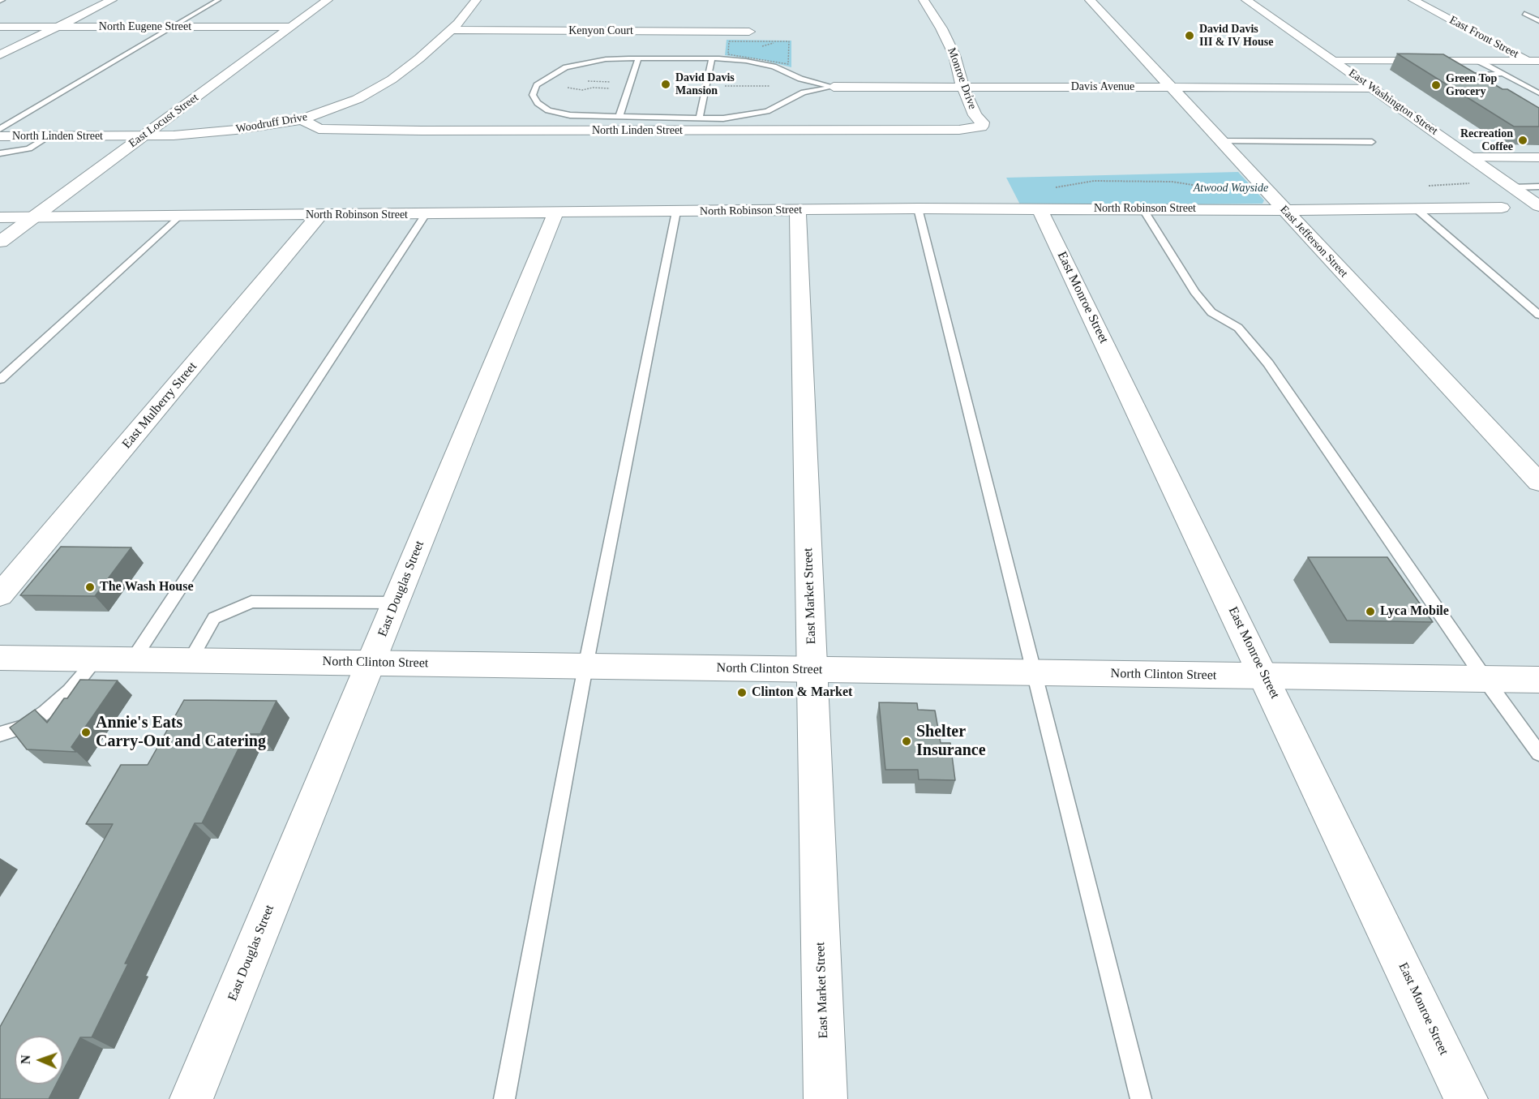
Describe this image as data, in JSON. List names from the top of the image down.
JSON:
{
  "streets": {
    "street": [
      "North Eugene Street",
      "Kenyon Court",
      "East Front Street",
      "Monroe Drive",
      "Davis Avenue",
      "East Washington Street",
      "East Locust Street",
      "Woodruff Drive",
      "North Linden Street",
      "North Robinson Street",
      "East Jefferson Street",
      "East Monroe Street",
      "East Mulberry Street",
      "East Douglas Street",
      "East Market Street",
      "North Clinton Street"
    ]
  },
  "crossings": [
    ["North Eugene Street", "East Locust Street"],
    ["Kenyon Court", "Woodruff Drive"],
    ["Monroe Drive", "Davis Avenue"],
    ["Monroe Drive", "North Linden Street"],
    ["Davis Avenue", "East Washington Street"],
    ["Davis Avenue", "East Jefferson Street"],
    ["East Locust Street", "Woodruff Drive"],
    ["East Locust Street", "North Linden Street"],
    ["East Locust Street", "North Robinson Street"],
    ["Woodruff Drive", "North Linden Street"],
    ["North Robinson Street", "East Jefferson Street"],
    ["North Robinson Street", "East Monroe Street"],
    ["North Robinson Street", "East Mulberry Street"],
    ["North Robinson Street", "East Douglas Street"],
    ["North Robinson Street", "East Market Street"],
    ["East Monroe Street", "North Clinton Street"],
    ["East Douglas Street", "North Clinton Street"],
    ["East Market Street", "North Clinton Street"]
  ],
  "parks": ["Atwood Wayside"],
  "places": [
    "David Davis III & IV House",
    "David Davis Mansion",
    "Green Top Grocery",
    "Recreation Coffee",
    "The Wash House",
    "Lyca Mobile",
    "Clinton & Market",
    "Annie's Eats Carry-Out and Catering",
    "Shelter Insurance"
  ],
  "north": "left"
}
